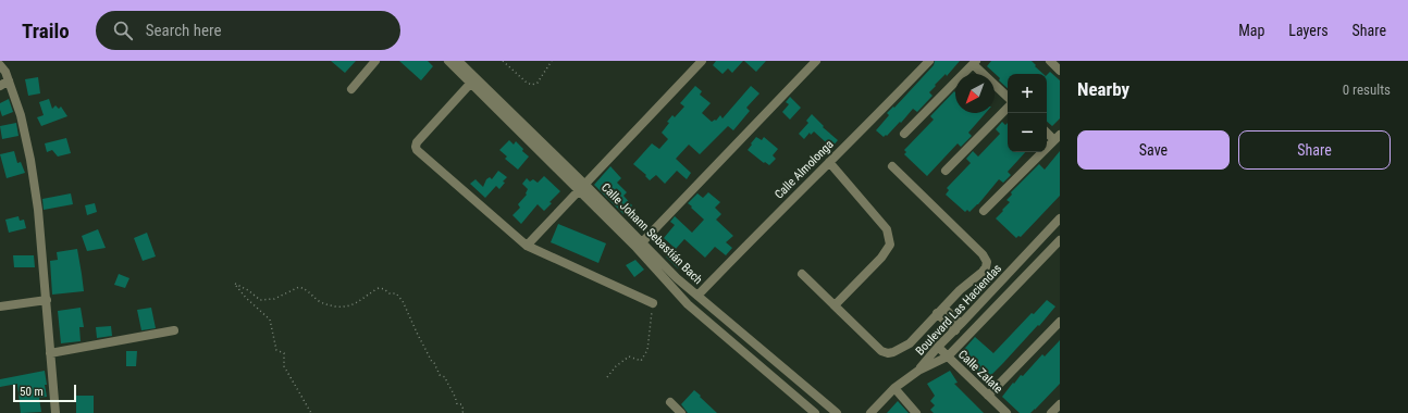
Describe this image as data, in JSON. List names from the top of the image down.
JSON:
{
  "streets": {
    "street": [
      "Calle Almolonga",
      "Calle Johann Sebastián Bach",
      "Boulevard Las Haciendas",
      "Calle Zalate"
    ]
  },
  "crossings": [
    ["Calle Almolonga", "Calle Johann Sebastián Bach"],
    ["Boulevard Las Haciendas", "Calle Zalate"]
  ],
  "scale_bar": "50 m",
  "north": "bottom left",
  "page": {
    "header": "Trailo",
    "search": "Search here",
    "nav": ["Map", "Layers", "Share"],
    "heading": ["Nearby", "0 results"],
    "map_buttons": ["+", "−"],
    "buttons": ["Save", "Share"],
    "scale": "50 m"
  }
}
